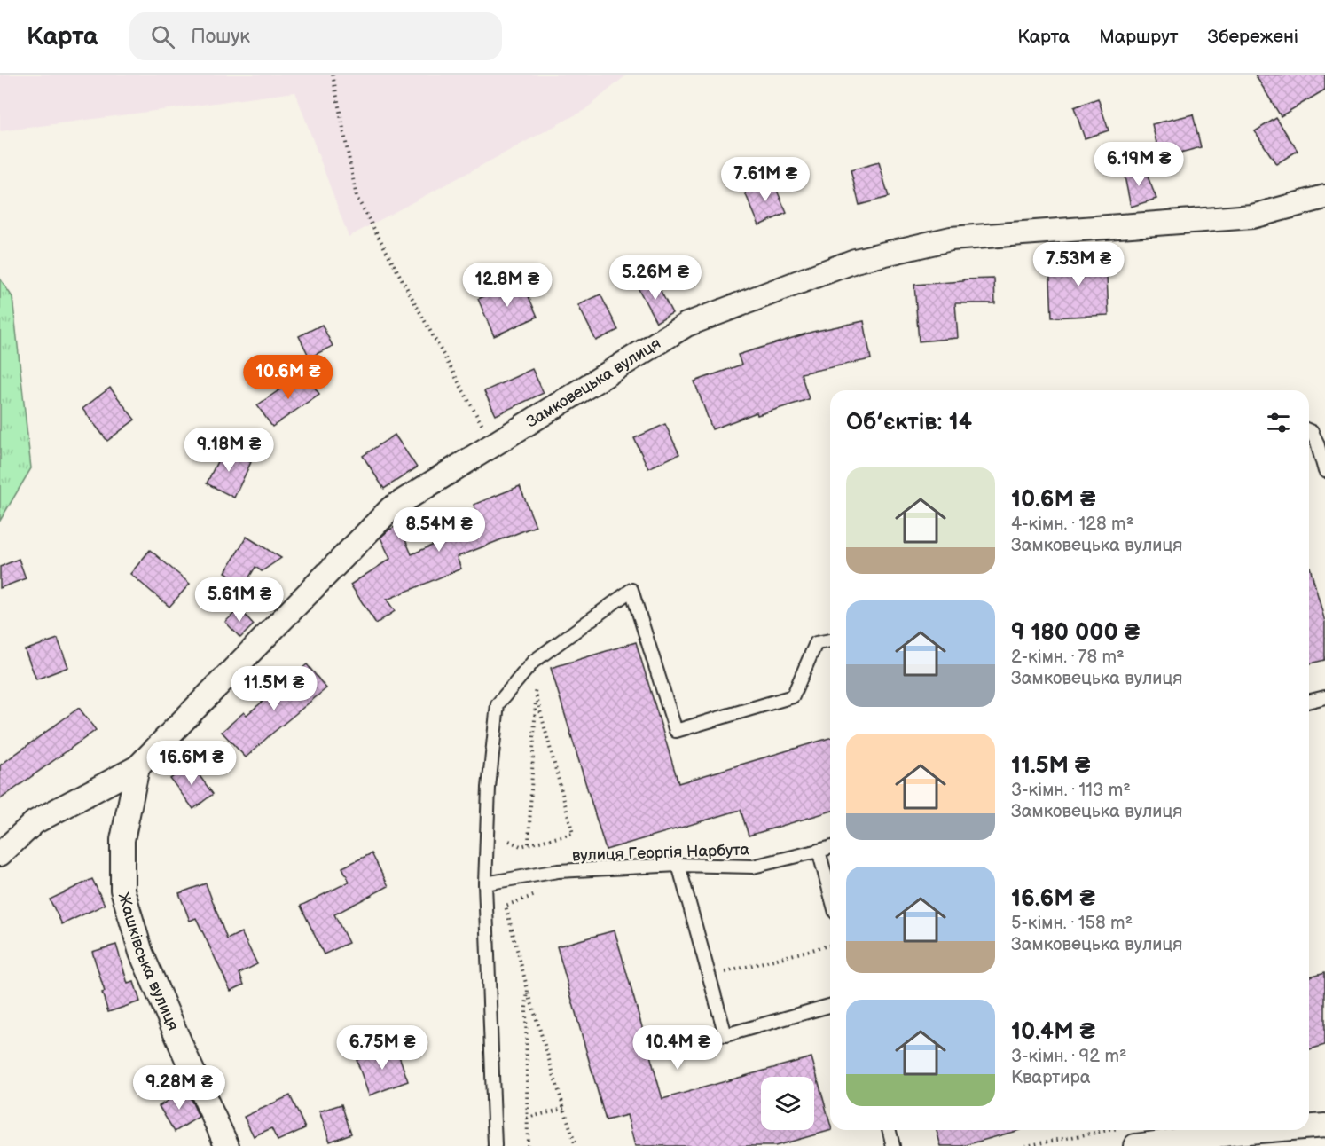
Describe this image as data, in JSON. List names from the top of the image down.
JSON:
{
  "streets": {
    "street": ["Замковецька вулиця", "Жашківська вулиця"],
    "lane": ["вулиця Георгія Нарбута"]
  },
  "crossings": [
    ["Замковецька вулиця", "Жашківська вулиця"]
  ],
  "page": {
    "header": "Карта",
    "search": "Пошук",
    "nav": ["Карта", "Маршрут", "Збережені"],
    "price": [
      "6.19M ₴",
      "7.61M ₴",
      "7.53M ₴",
      "5.26M ₴",
      "12.8M ₴",
      "10.6M ₴",
      "9.18M ₴",
      "8.54M ₴",
      "5.61M ₴",
      "11.5M ₴",
      "16.6M ₴",
      "6.75M ₴",
      "10.4M ₴",
      "9.28M ₴"
    ],
    "heading": "Об’єктів: 14",
    "list": [
      {
        "name": "10.6M ₴",
        "note": "4-кімн. · 128 m² · Замковецька вулиця"
      },
      {
        "name": "9 180 000 ₴",
        "note": "2-кімн. · 78 m² · Замковецька вулиця"
      },
      {
        "name": "11.5M ₴",
        "note": "3-кімн. · 113 m² · Замковецька вулиця"
      },
      {
        "name": "16.6M ₴",
        "note": "5-кімн. · 158 m² · Замковецька вулиця"
      },
      {
        "name": "10.4M ₴",
        "note": "3-кімн. · 92 m² · Квартира"
      }
    ]
  }
}
